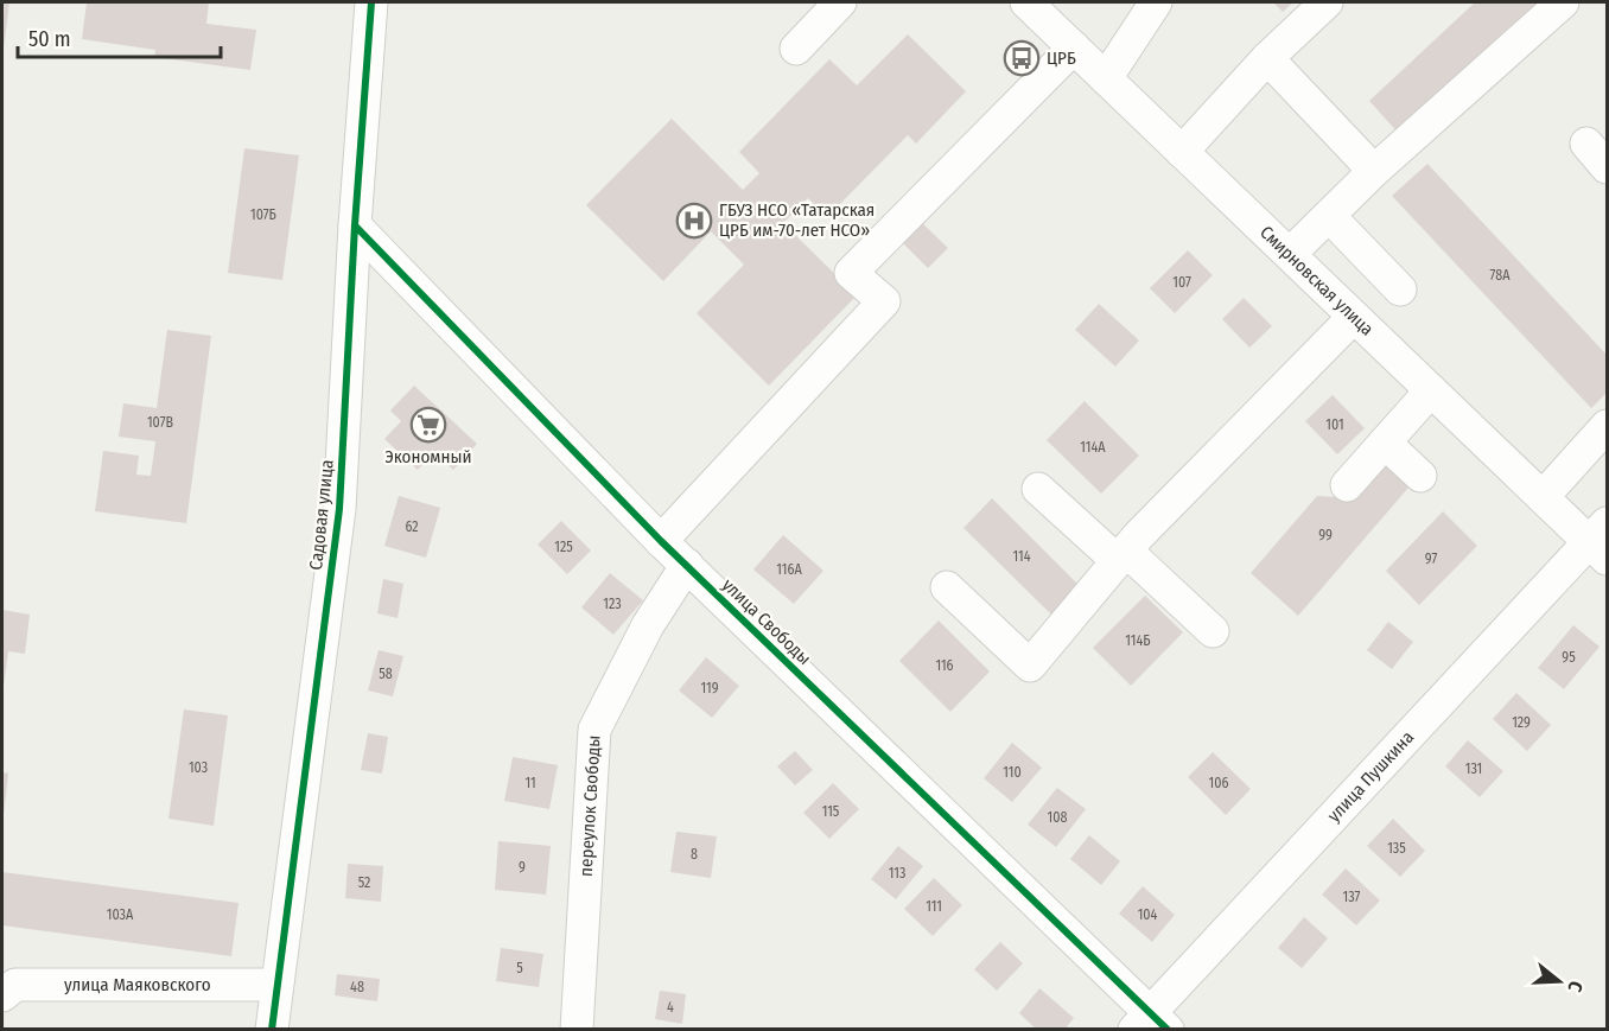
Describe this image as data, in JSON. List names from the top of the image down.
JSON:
{
  "streets": {
    "street": [
      "Смирновская улица",
      "Садовая улица",
      "улица Свободы",
      "улица Пушкина",
      "переулок Свободы",
      "улица Маяковского"
    ]
  },
  "crossings": [
    ["Смирновская улица", "улица Пушкина"],
    ["Садовая улица", "улица Свободы"],
    ["Садовая улица", "улица Маяковского"],
    ["улица Свободы", "улица Пушкина"],
    ["улица Свободы", "переулок Свободы"]
  ],
  "places": {
    "bus stop": ["ЦРБ"],
    "hospital": ["ГБУЗ НСО «Татарская ЦРБ им-70-лет НСО»"],
    "supermarket": ["Экономный"]
  },
  "house_numbers": [
    "107Б",
    "78А",
    "107",
    "107В",
    "101",
    "114А",
    "62",
    "99",
    "125",
    "114",
    "97",
    "116А",
    "123",
    "114Б",
    "95",
    "116",
    "58",
    "119",
    "129",
    "103",
    "131",
    "110",
    "11",
    "106",
    "115",
    "108",
    "135",
    "8",
    "9",
    "113",
    "52",
    "137",
    "111",
    "103А",
    "104",
    "5",
    "48",
    "4"
  ],
  "scale_bar": "50 m",
  "north": "right"
}
